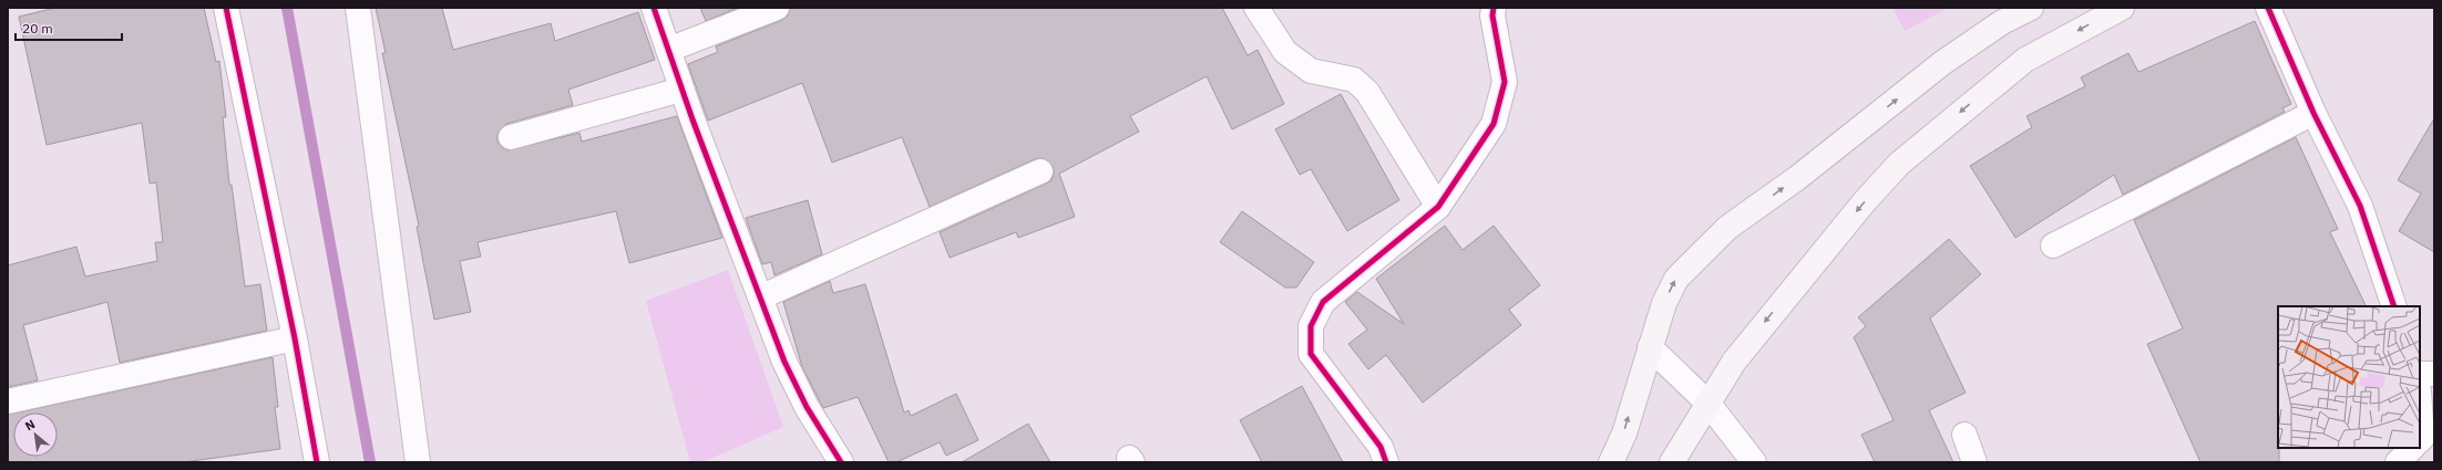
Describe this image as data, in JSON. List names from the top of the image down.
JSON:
{
  "scale_bar": "20 m",
  "north": "top left"
}
